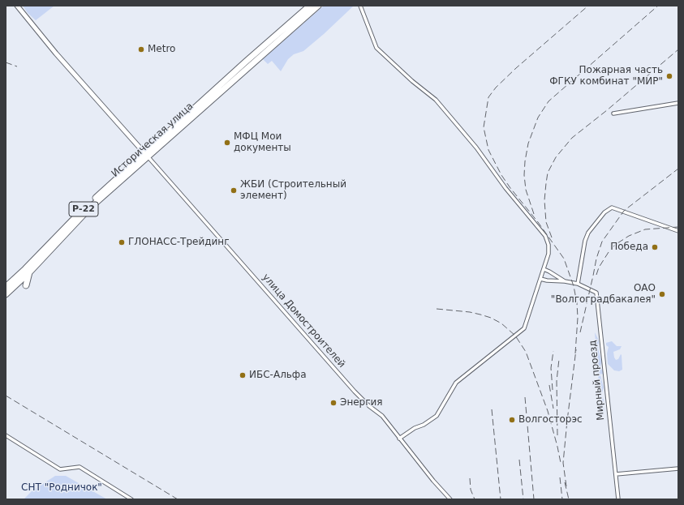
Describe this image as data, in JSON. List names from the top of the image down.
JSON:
{
  "streets": {
    "highway": ["Историческая улица", "Р-22"],
    "street": ["улица Домостроителей", "Мирный проезд"]
  },
  "crossings": [
    ["Историческая улица", "улица Домостроителей"]
  ],
  "parks": ["СНТ \"Родничок\""],
  "places": [
    "Metro",
    "Пожарная часть ФГКУ комбинат \"МИР\"",
    "МФЦ Мои документы",
    "ЖБИ (Строительный элемент)",
    "ГЛОНАСС-Трейдинг",
    "Победа",
    "ОАО \"Волгоградбакалея\"",
    "ИБС-Альфа",
    "Энергия",
    "Волгосторэс"
  ]
}
